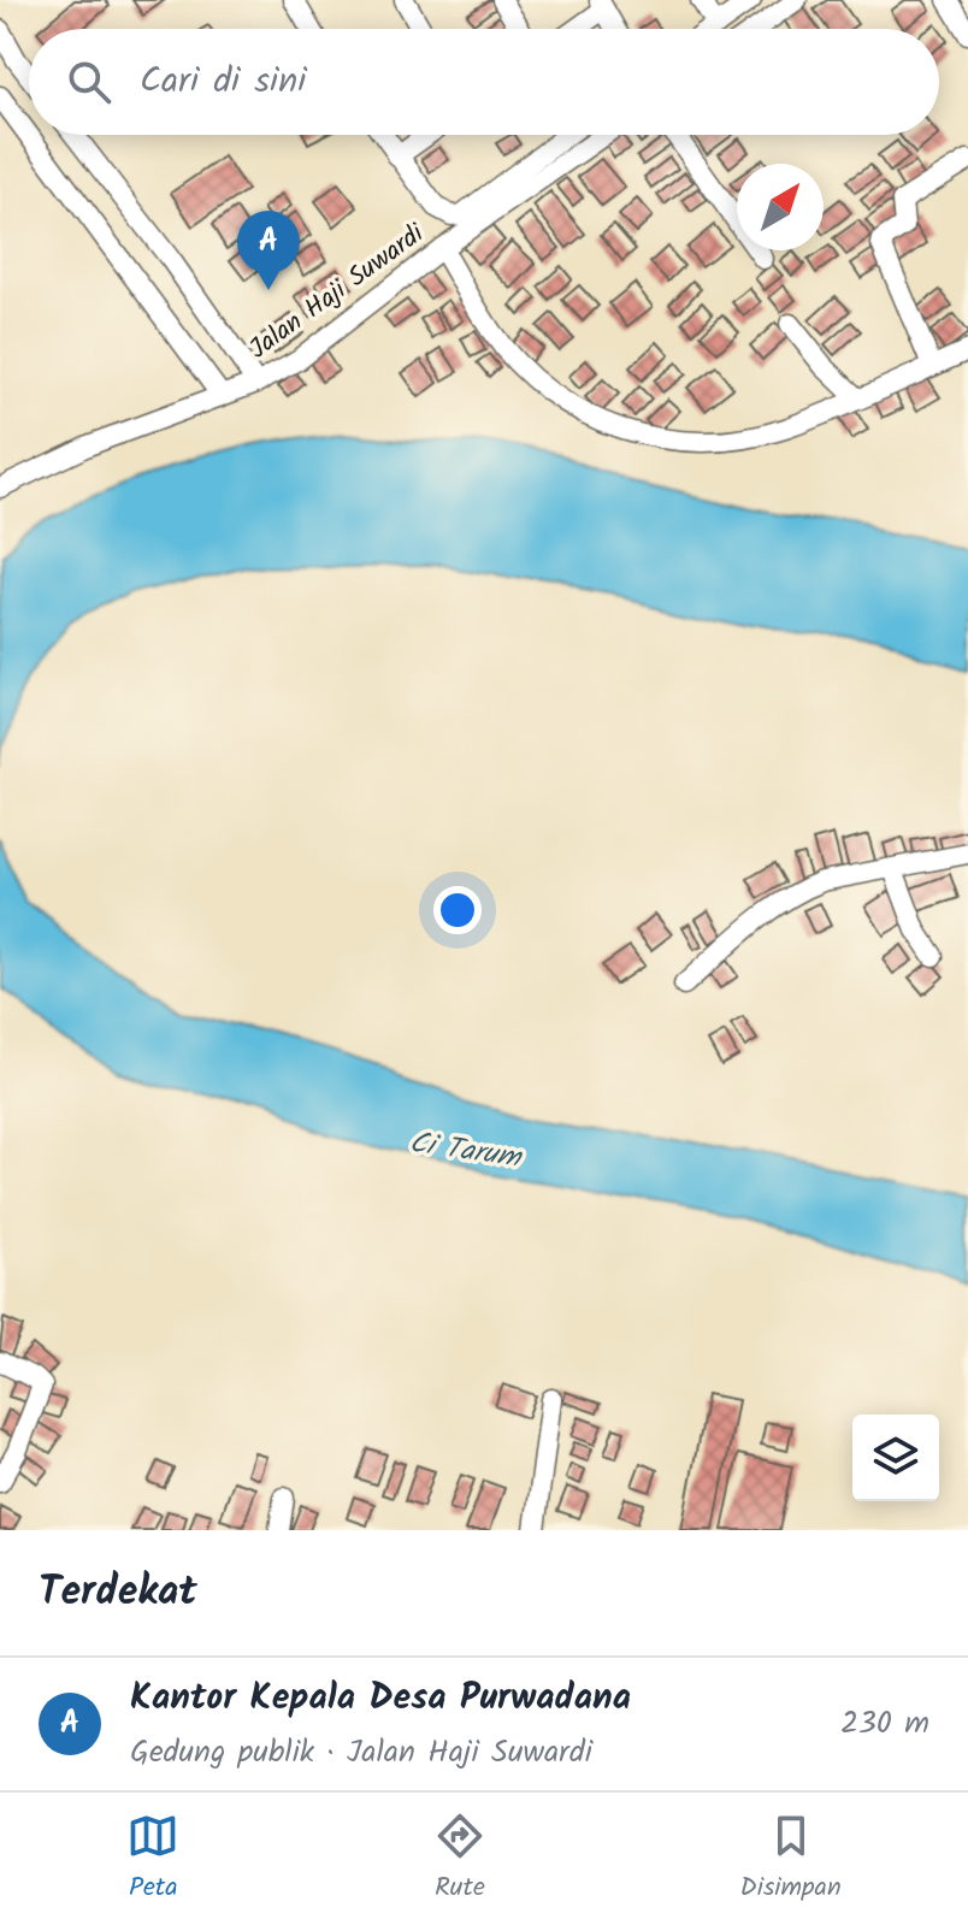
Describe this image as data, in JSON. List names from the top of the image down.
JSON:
{
  "streets": {
    "street": ["Jalan Haji Suwardi"]
  },
  "water": ["Ci Tarum"],
  "north": "top right",
  "page": {
    "search": "Cari di sini",
    "pins": "A",
    "heading": "Terdekat",
    "list": [
      {
        "mark": "A",
        "name": "Kantor Kepala Desa Purwadana",
        "note": "Gedung publik · Jalan Haji Suwardi",
        "value": "230 m"
      }
    ],
    "nav": ["Peta", "Rute", "Disimpan"]
  }
}
